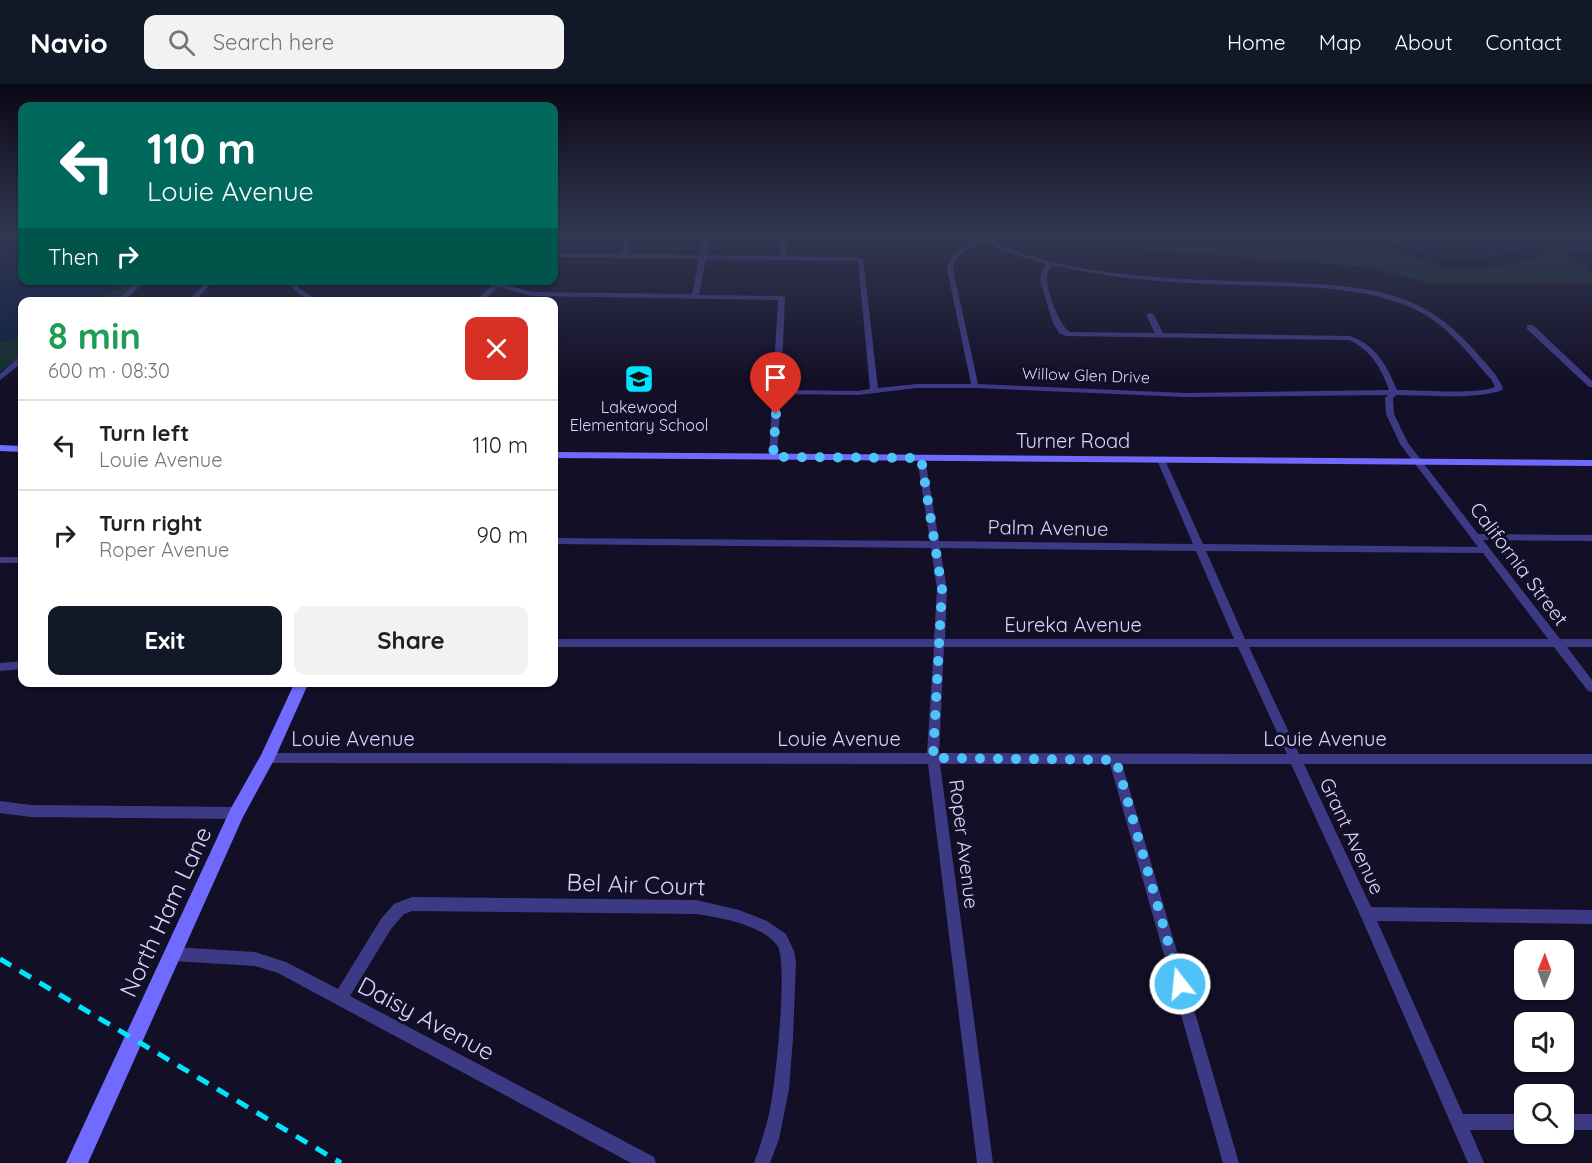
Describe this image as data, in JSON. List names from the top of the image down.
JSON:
{
  "streets": {
    "main road": ["Turner Road", "North Ham Lane"],
    "street": [
      "Willow Glen Drive",
      "Palm Avenue",
      "California Street",
      "Eureka Avenue",
      "Louie Avenue",
      "Grant Avenue",
      "Roper Avenue",
      "Bel Air Court",
      "Daisy Avenue"
    ]
  },
  "crossings": [
    ["Willow Glen Drive", "California Street"],
    ["Turner Road", "California Street"],
    ["Turner Road", "Grant Avenue"],
    ["Turner Road", "Roper Avenue"],
    ["Palm Avenue", "California Street"],
    ["Palm Avenue", "Grant Avenue"],
    ["Palm Avenue", "Roper Avenue"],
    ["California Street", "Eureka Avenue"],
    ["Eureka Avenue", "Grant Avenue"],
    ["Eureka Avenue", "Roper Avenue"],
    ["Louie Avenue", "Grant Avenue"],
    ["Louie Avenue", "Roper Avenue"],
    ["Louie Avenue", "North Ham Lane"],
    ["Bel Air Court", "Daisy Avenue"],
    ["North Ham Lane", "Daisy Avenue"]
  ],
  "places": {
    "school or university": ["Lakewood Elementary School"]
  },
  "north": "top",
  "page": {
    "header": "Navio",
    "search": "Search here",
    "nav": [
      "Home",
      "Map",
      "About",
      "Contact"
    ],
    "turn": ["110 m", "Louie Avenue"],
    "then": "Then",
    "heading": ["8 min", "600 m · 08:30"],
    "list": [
      {
        "name": "Turn left",
        "note": "Louie Avenue",
        "value": "110 m"
      },
      {
        "name": "Turn right",
        "note": "Roper Avenue",
        "value": "90 m"
      }
    ],
    "buttons": ["Exit", "Share"]
  }
}
